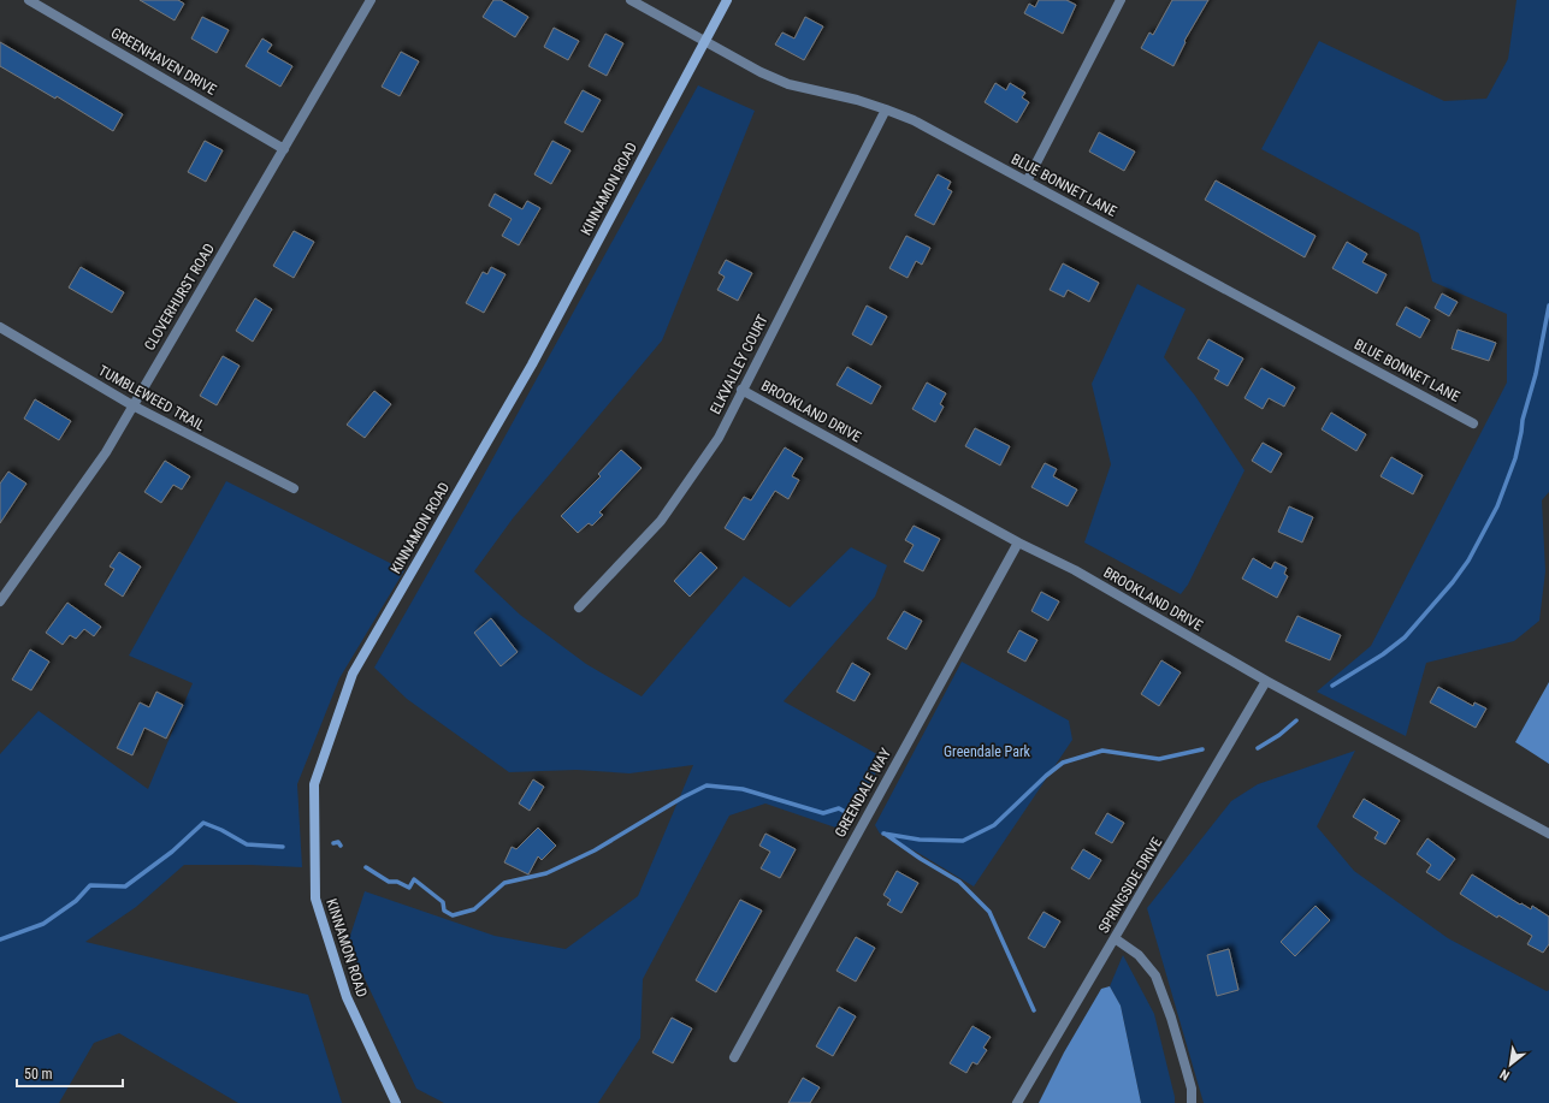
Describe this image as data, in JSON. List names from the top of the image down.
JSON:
{
  "streets": {
    "main road": ["KINNAMON ROAD"],
    "street": [
      "GREENHAVEN DRIVE",
      "BLUE BONNET LANE",
      "CLOVERHURST ROAD",
      "ELKVALLEY COURT",
      "TUMBLEWEED TRAIL",
      "BROOKLAND DRIVE",
      "GREENDALE WAY",
      "SPRINGSIDE DRIVE"
    ]
  },
  "crossings": [
    ["GREENHAVEN DRIVE", "CLOVERHURST ROAD"],
    ["BLUE BONNET LANE", "KINNAMON ROAD"],
    ["BLUE BONNET LANE", "ELKVALLEY COURT"],
    ["CLOVERHURST ROAD", "TUMBLEWEED TRAIL"],
    ["ELKVALLEY COURT", "BROOKLAND DRIVE"],
    ["BROOKLAND DRIVE", "GREENDALE WAY"],
    ["BROOKLAND DRIVE", "SPRINGSIDE DRIVE"]
  ],
  "parks": ["Greendale Park"],
  "scale_bar": "50 m",
  "north": "bottom left"
}
